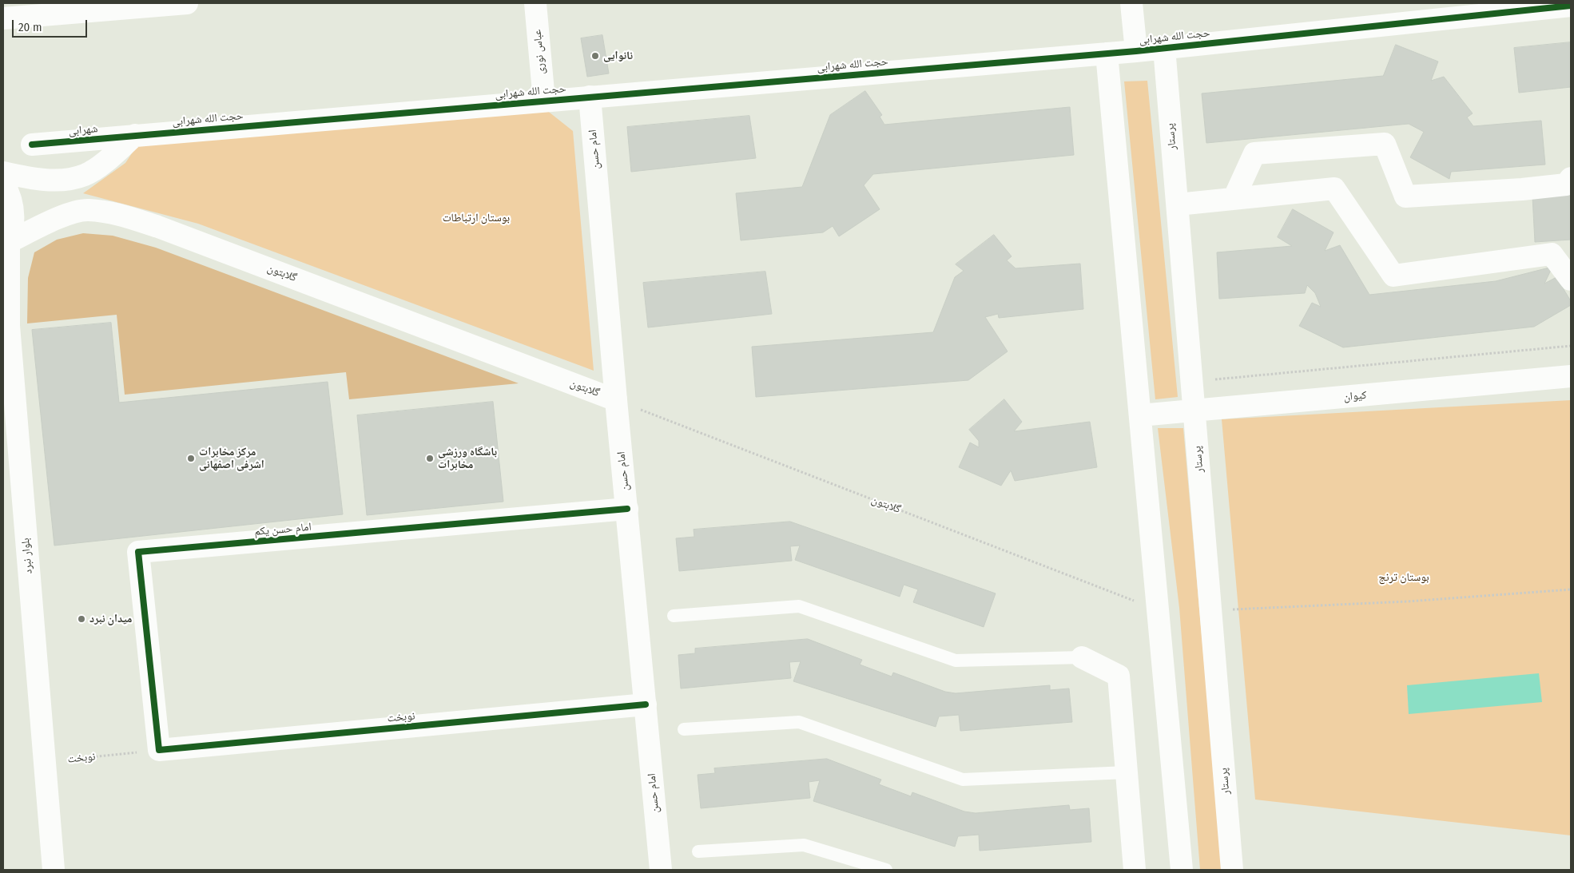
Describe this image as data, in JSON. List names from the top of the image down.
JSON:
{
  "streets": {
    "street": [
      "حجت الله شهرابی",
      "عباس نوری",
      "شهرابی",
      "پرستار",
      "امام حسن",
      "گلابتون",
      "کیوان",
      "امام حسن یکم",
      "بلوار نبرد",
      "نوبخت"
    ]
  },
  "crossings": [
    ["حجت الله شهرابی", "عباس نوری"],
    ["حجت الله شهرابی", "شهرابی"],
    ["حجت الله شهرابی", "پرستار"],
    ["حجت الله شهرابی", "امام حسن"],
    ["پرستار", "کیوان"],
    ["امام حسن", "گلابتون"],
    ["امام حسن", "امام حسن یکم"],
    ["امام حسن", "نوبخت"],
    ["گلابتون", "بلوار نبرد"],
    ["امام حسن یکم", "نوبخت"],
    ["بلوار نبرد", "نوبخت"]
  ],
  "parks": ["بوستان ارتباطات", "بوستان ترنج"],
  "places": [
    "نانوایی",
    "مرکز مخابرات اشرفی اصفهانی",
    "باشگاه ورزشی مخابرات",
    "میدان نبرد"
  ],
  "scale_bar": "20 m"
}
